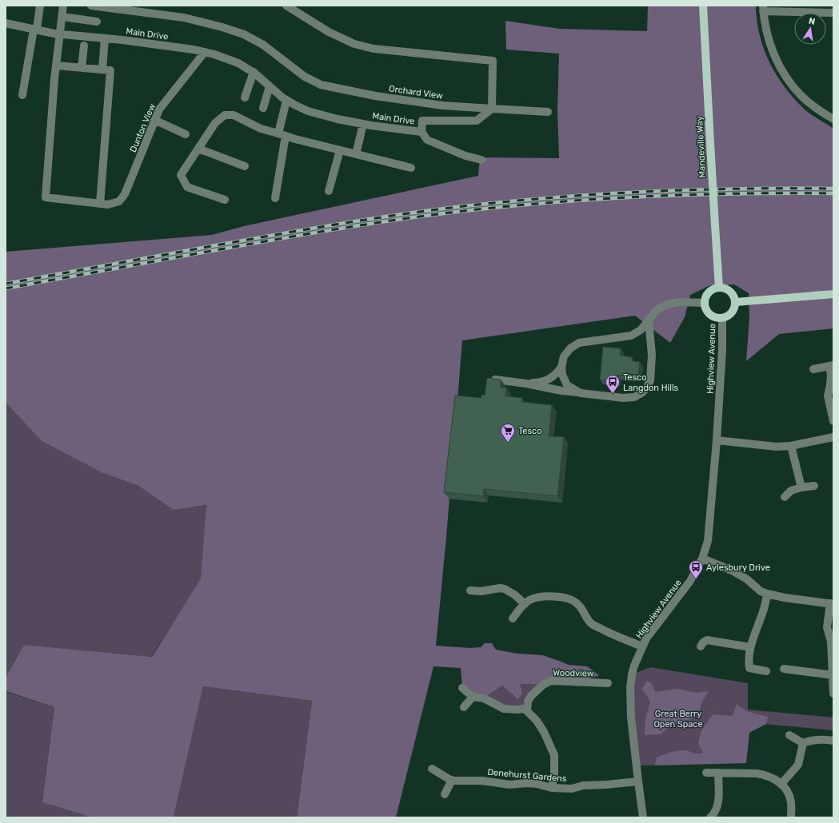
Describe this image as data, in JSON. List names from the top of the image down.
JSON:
{
  "streets": {
    "main road": ["Mandeville Way"],
    "street": [
      "Main Drive",
      "Orchard View",
      "Dunton View",
      "Highview Avenue",
      "Woodview",
      "Denehurst Gardens"
    ]
  },
  "crossings": [
    ["Main Drive", "Orchard View"],
    ["Main Drive", "Dunton View"],
    ["Mandeville Way", "Highview Avenue"],
    ["Highview Avenue", "Denehurst Gardens"]
  ],
  "parks": ["Great Berry Open Space"],
  "places": {
    "bus stop": ["Tesco Langdon Hills", "Aylesbury Drive"],
    "supermarket": ["Tesco"]
  },
  "north": "top"
}
